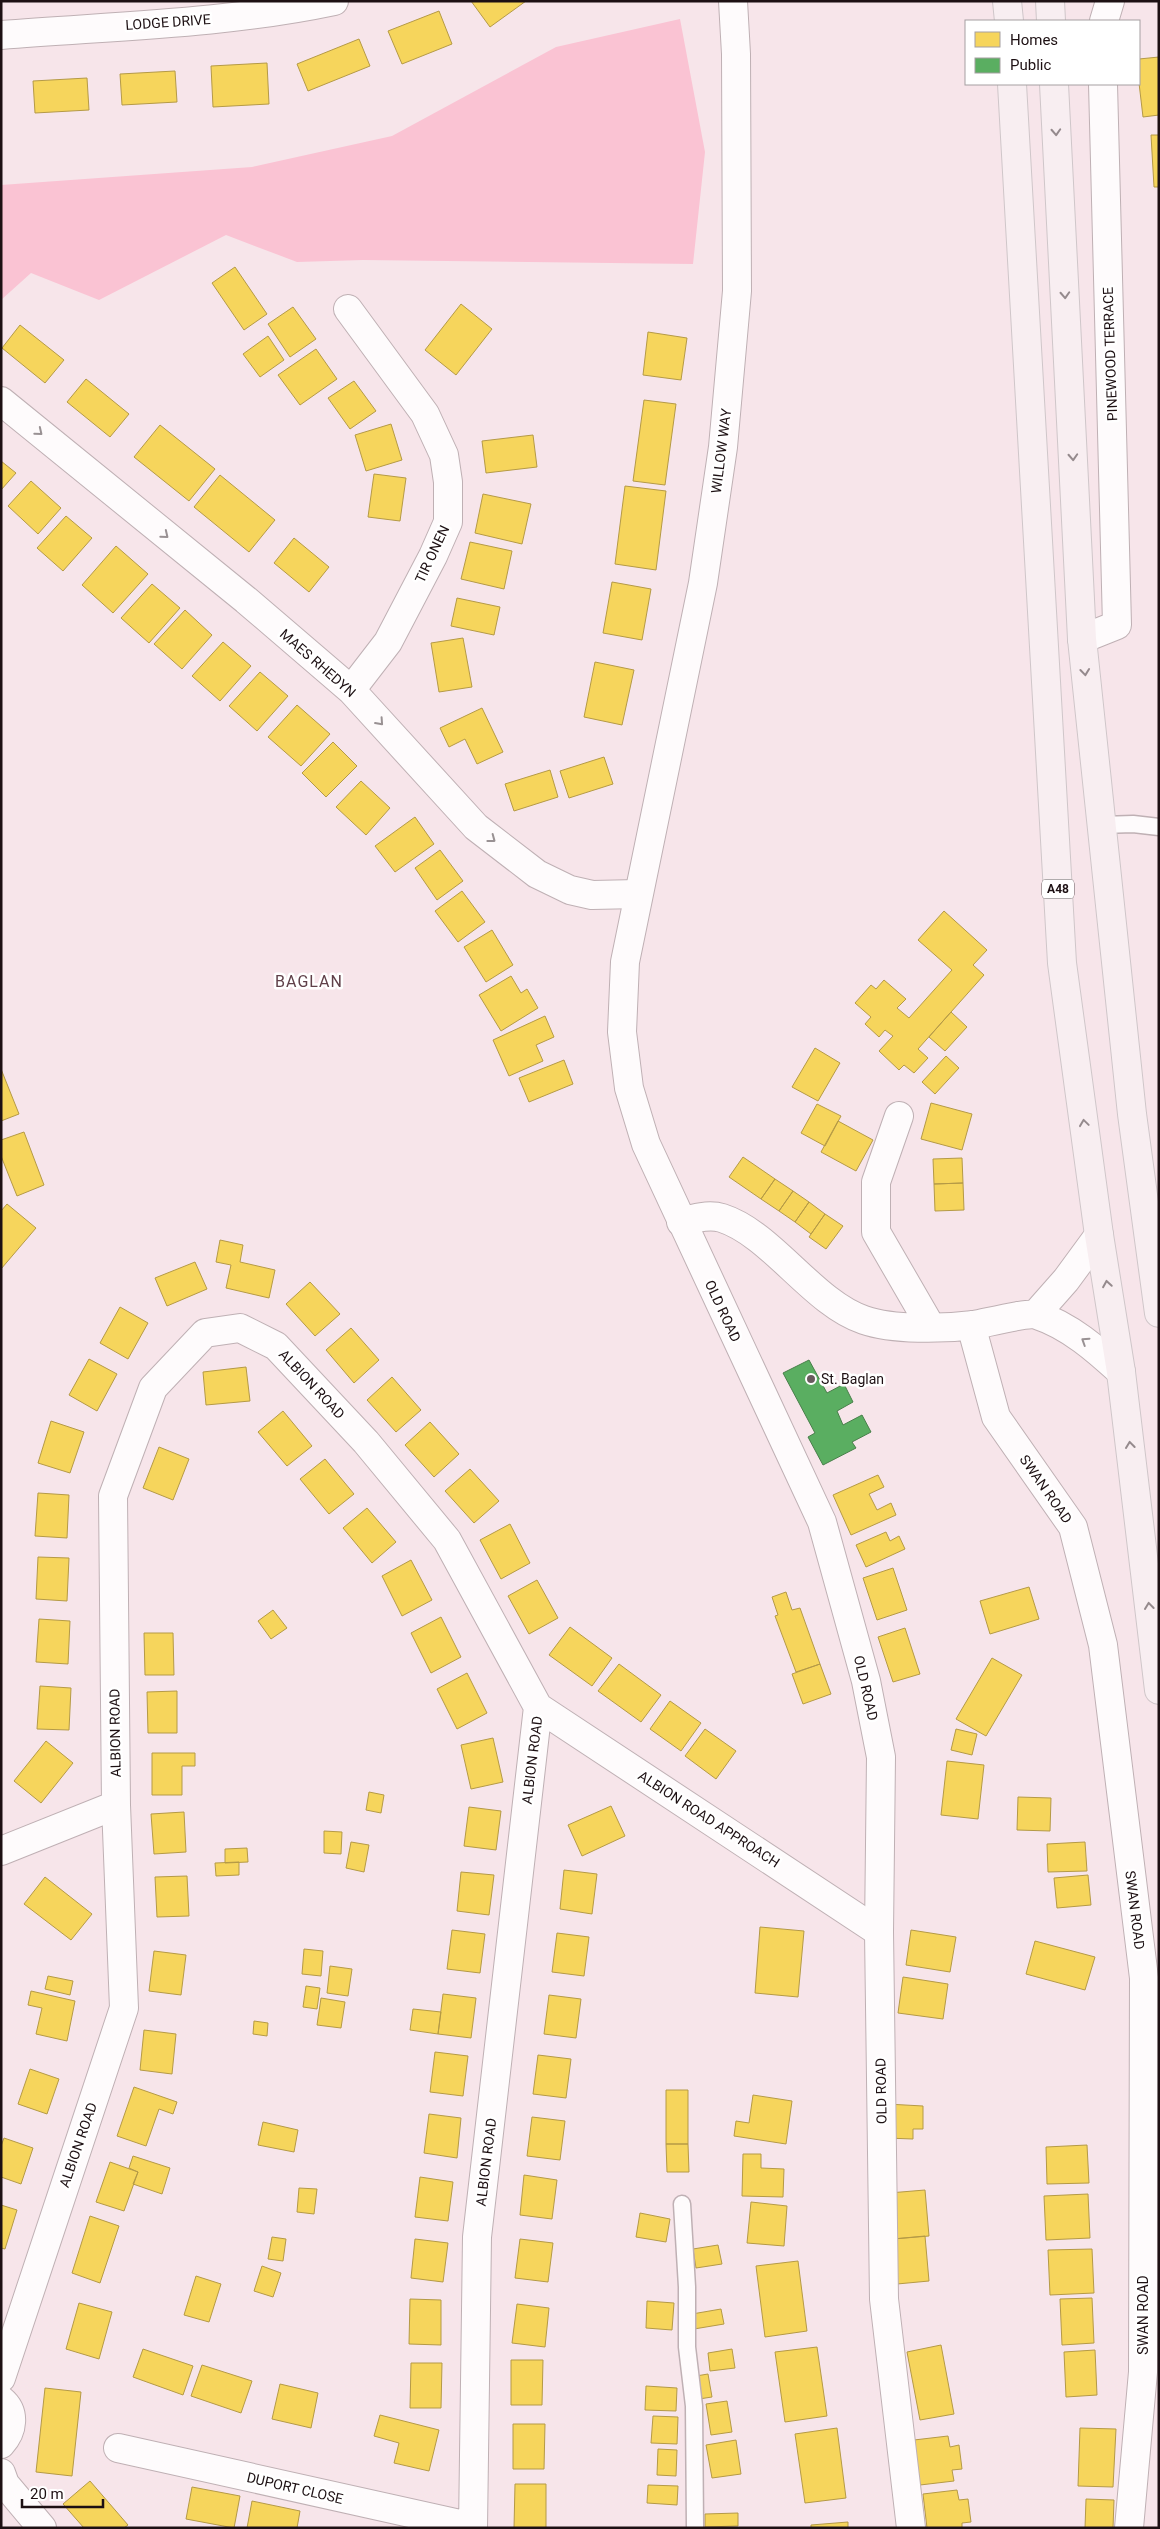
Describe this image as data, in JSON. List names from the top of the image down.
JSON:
{
  "streets": {
    "main road": ["A48"],
    "street": [
      "LODGE DRIVE",
      "PINEWOOD TERRACE",
      "WILLOW WAY",
      "TIR ONEN",
      "MAES RHEDYN",
      "OLD ROAD",
      "ALBION ROAD",
      "SWAN ROAD",
      "ALBION ROAD APPROACH",
      "DUPORT CLOSE"
    ]
  },
  "crossings": [
    ["WILLOW WAY", "MAES RHEDYN"],
    ["WILLOW WAY", "OLD ROAD"],
    ["TIR ONEN", "MAES RHEDYN"],
    ["MAES RHEDYN", "OLD ROAD"],
    ["OLD ROAD", "ALBION ROAD APPROACH"],
    ["ALBION ROAD", "ALBION ROAD APPROACH"],
    ["ALBION ROAD", "DUPORT CLOSE"]
  ],
  "one_way": ["MAES RHEDYN"],
  "districts": ["BAGLAN"],
  "places": ["St. Baglan"],
  "legend": ["Homes", "Public"],
  "scale_bar": "20 m"
}
